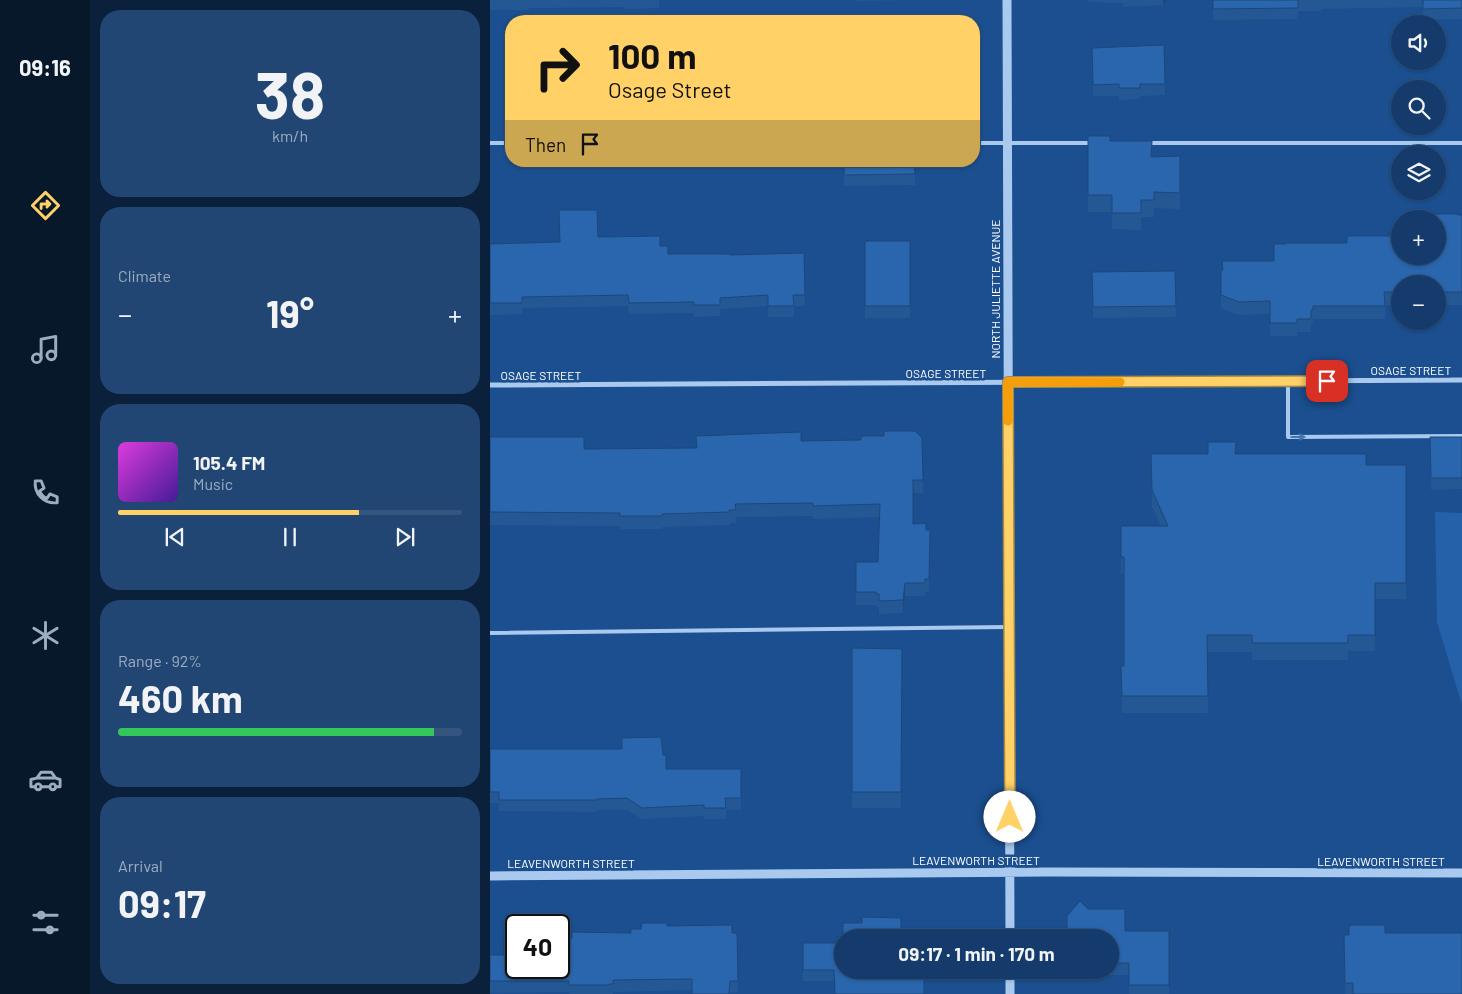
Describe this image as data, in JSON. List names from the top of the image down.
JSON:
{
  "streets": {
    "street": ["NORTH JULIETTE AVENUE", "OSAGE STREET", "LEAVENWORTH STREET"]
  },
  "crossings": [
    ["NORTH JULIETTE AVENUE", "OSAGE STREET"],
    ["NORTH JULIETTE AVENUE", "LEAVENWORTH STREET"]
  ],
  "page": {
    "tabs": "09:16",
    "tile": [
      ["38", "km/h"],
      "Climate",
      ["Range · 92%", "460 km"],
      ["Arrival", "09:17"]
    ],
    "map_buttons": ["+", "−"],
    "turn": ["100 m", "Osage Street"],
    "then": "Then",
    "heat": ["−", "19°", "+"],
    "song": ["105.4 FM", "Music"],
    "limit": "40",
    "trip": "09:17 · 1 min · 170 m"
  }
}
